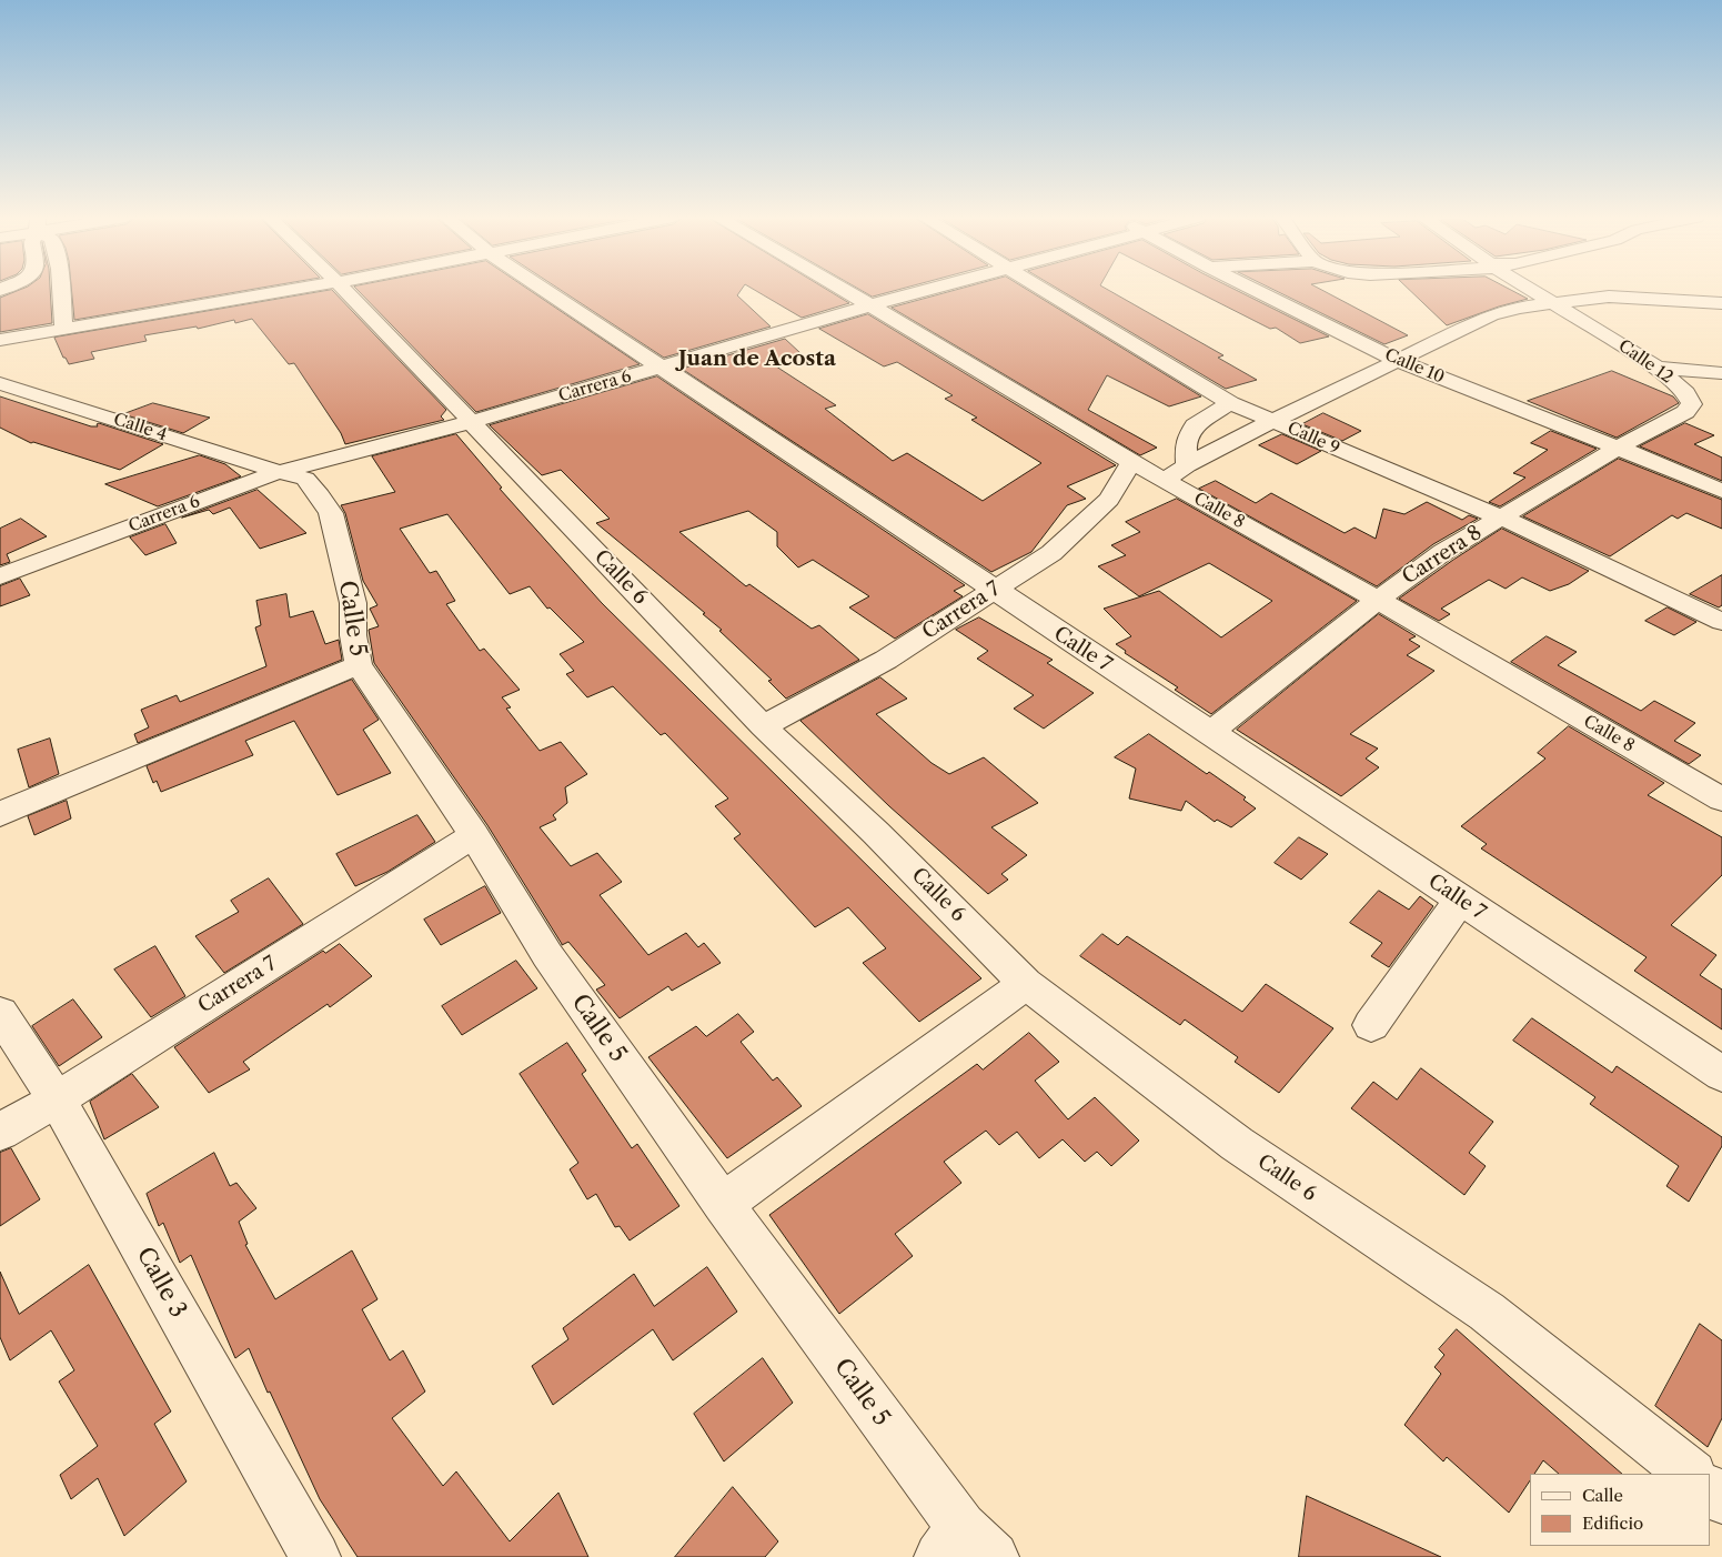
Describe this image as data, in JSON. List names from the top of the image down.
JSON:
{
  "streets": {
    "street": [
      "Calle 12",
      "Calle 10",
      "Carrera 6",
      "Calle 4",
      "Calle 9",
      "Calle 8",
      "Carrera 8",
      "Calle 6",
      "Carrera 7",
      "Calle 5",
      "Calle 7",
      "Calle 3"
    ]
  },
  "crossings": [
    ["Calle 12", "Carrera 8"],
    ["Calle 10", "Carrera 8"],
    ["Carrera 6", "Calle 4"],
    ["Carrera 6", "Calle 8"],
    ["Carrera 6", "Calle 6"],
    ["Carrera 6", "Calle 5"],
    ["Carrera 6", "Calle 7"],
    ["Calle 4", "Calle 5"],
    ["Calle 9", "Carrera 8"],
    ["Calle 8", "Carrera 8"],
    ["Calle 8", "Carrera 7"],
    ["Carrera 8", "Calle 7"],
    ["Calle 6", "Carrera 7"],
    ["Carrera 7", "Calle 5"],
    ["Carrera 7", "Calle 7"],
    ["Carrera 7", "Calle 3"]
  ],
  "districts": ["Juan de Acosta"],
  "legend": ["Calle", "Edificio"]
}
